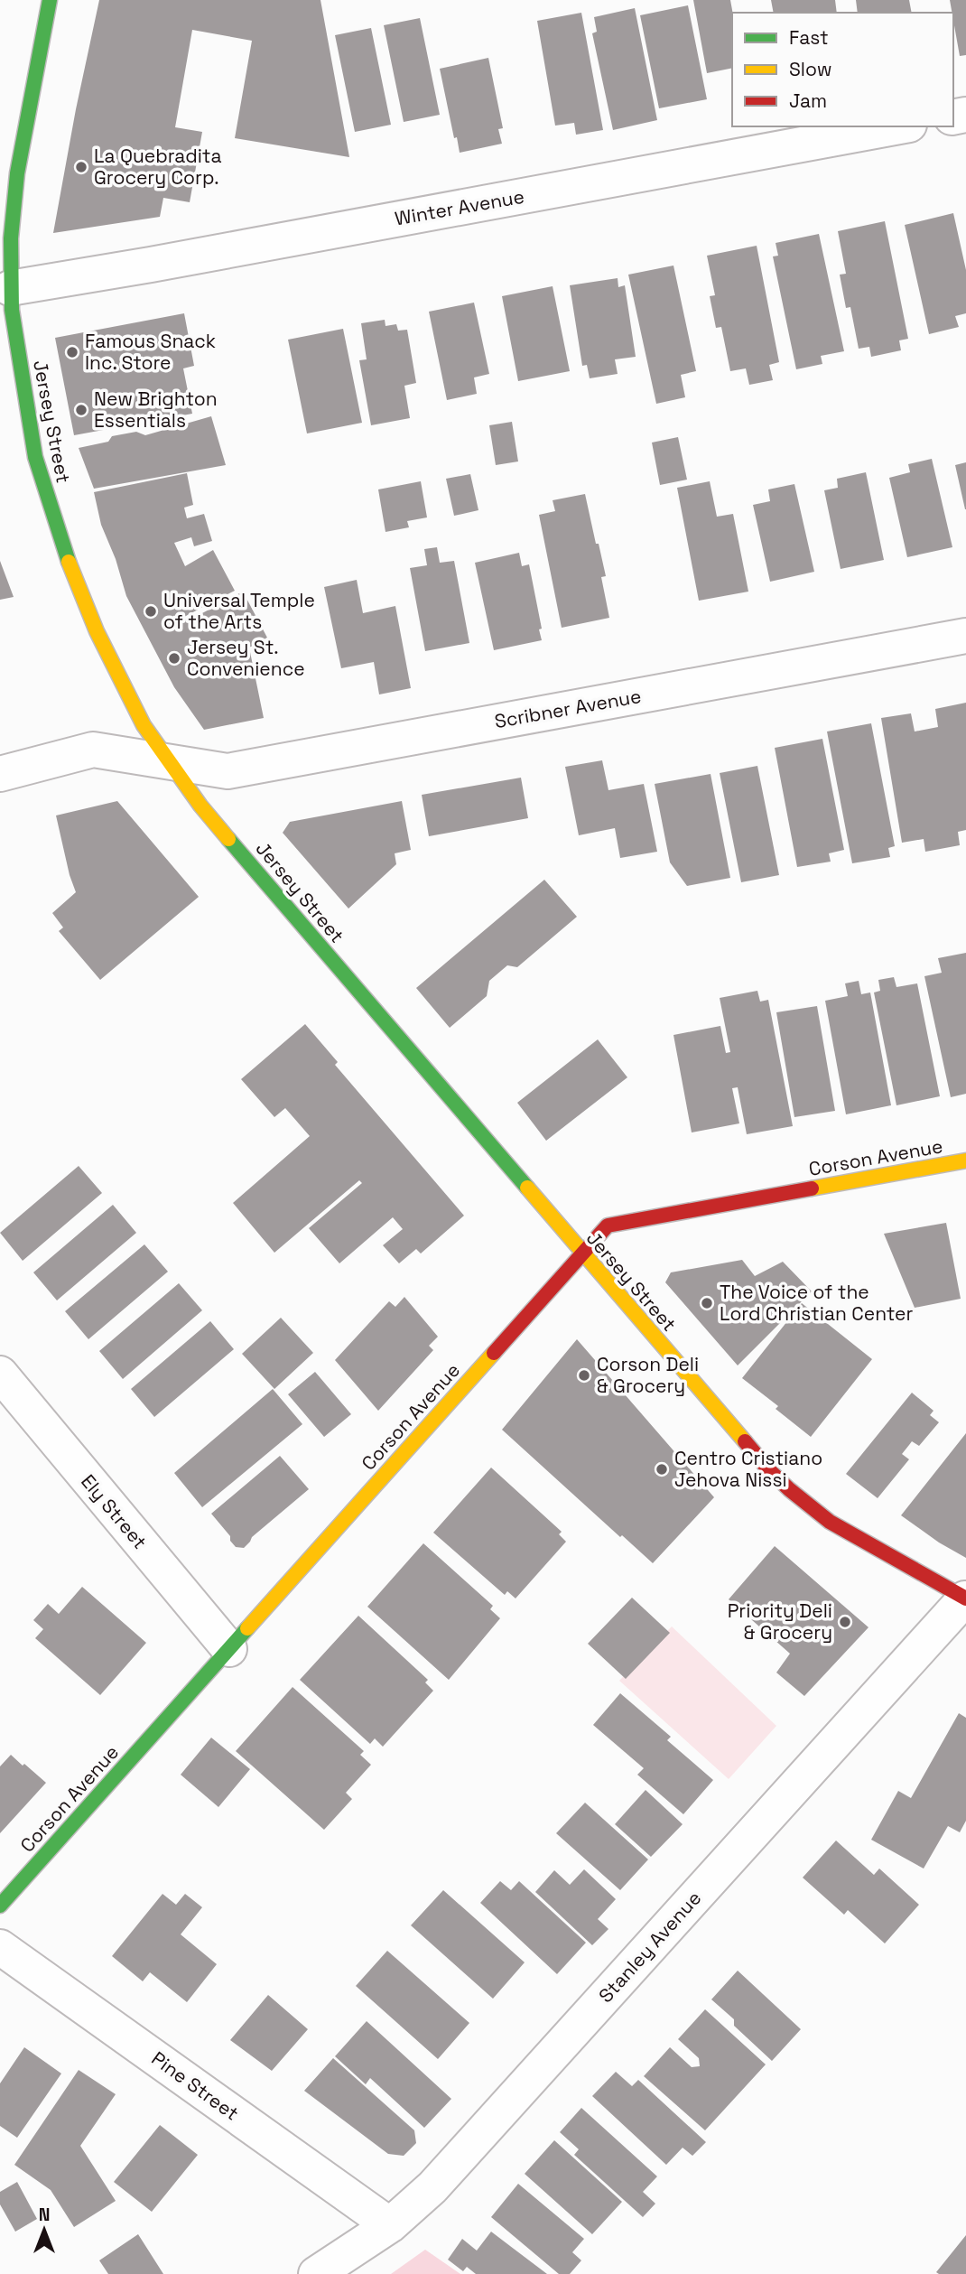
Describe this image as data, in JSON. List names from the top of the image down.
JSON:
{
  "streets": {
    "street": [
      "Winter Avenue",
      "Jersey Street",
      "Scribner Avenue",
      "Corson Avenue",
      "Ely Street",
      "Stanley Avenue",
      "Pine Street"
    ]
  },
  "crossings": [
    ["Winter Avenue", "Jersey Street"],
    ["Jersey Street", "Scribner Avenue"],
    ["Jersey Street", "Corson Avenue"],
    ["Jersey Street", "Stanley Avenue"],
    ["Corson Avenue", "Ely Street"],
    ["Stanley Avenue", "Pine Street"]
  ],
  "places": [
    "La Quebradita Grocery Corp.",
    "Famous Snack Inc. Store",
    "New Brighton Essentials",
    "Universal Temple of the Arts",
    "Jersey St. Convenience",
    "The Voice of the Lord Christian Center",
    "Corson Deli & Grocery",
    "Centro Cristiano Jehova Nissi",
    "Priority Deli & Grocery"
  ],
  "legend": ["Fast", "Slow", "Jam"],
  "north": "top"
}
